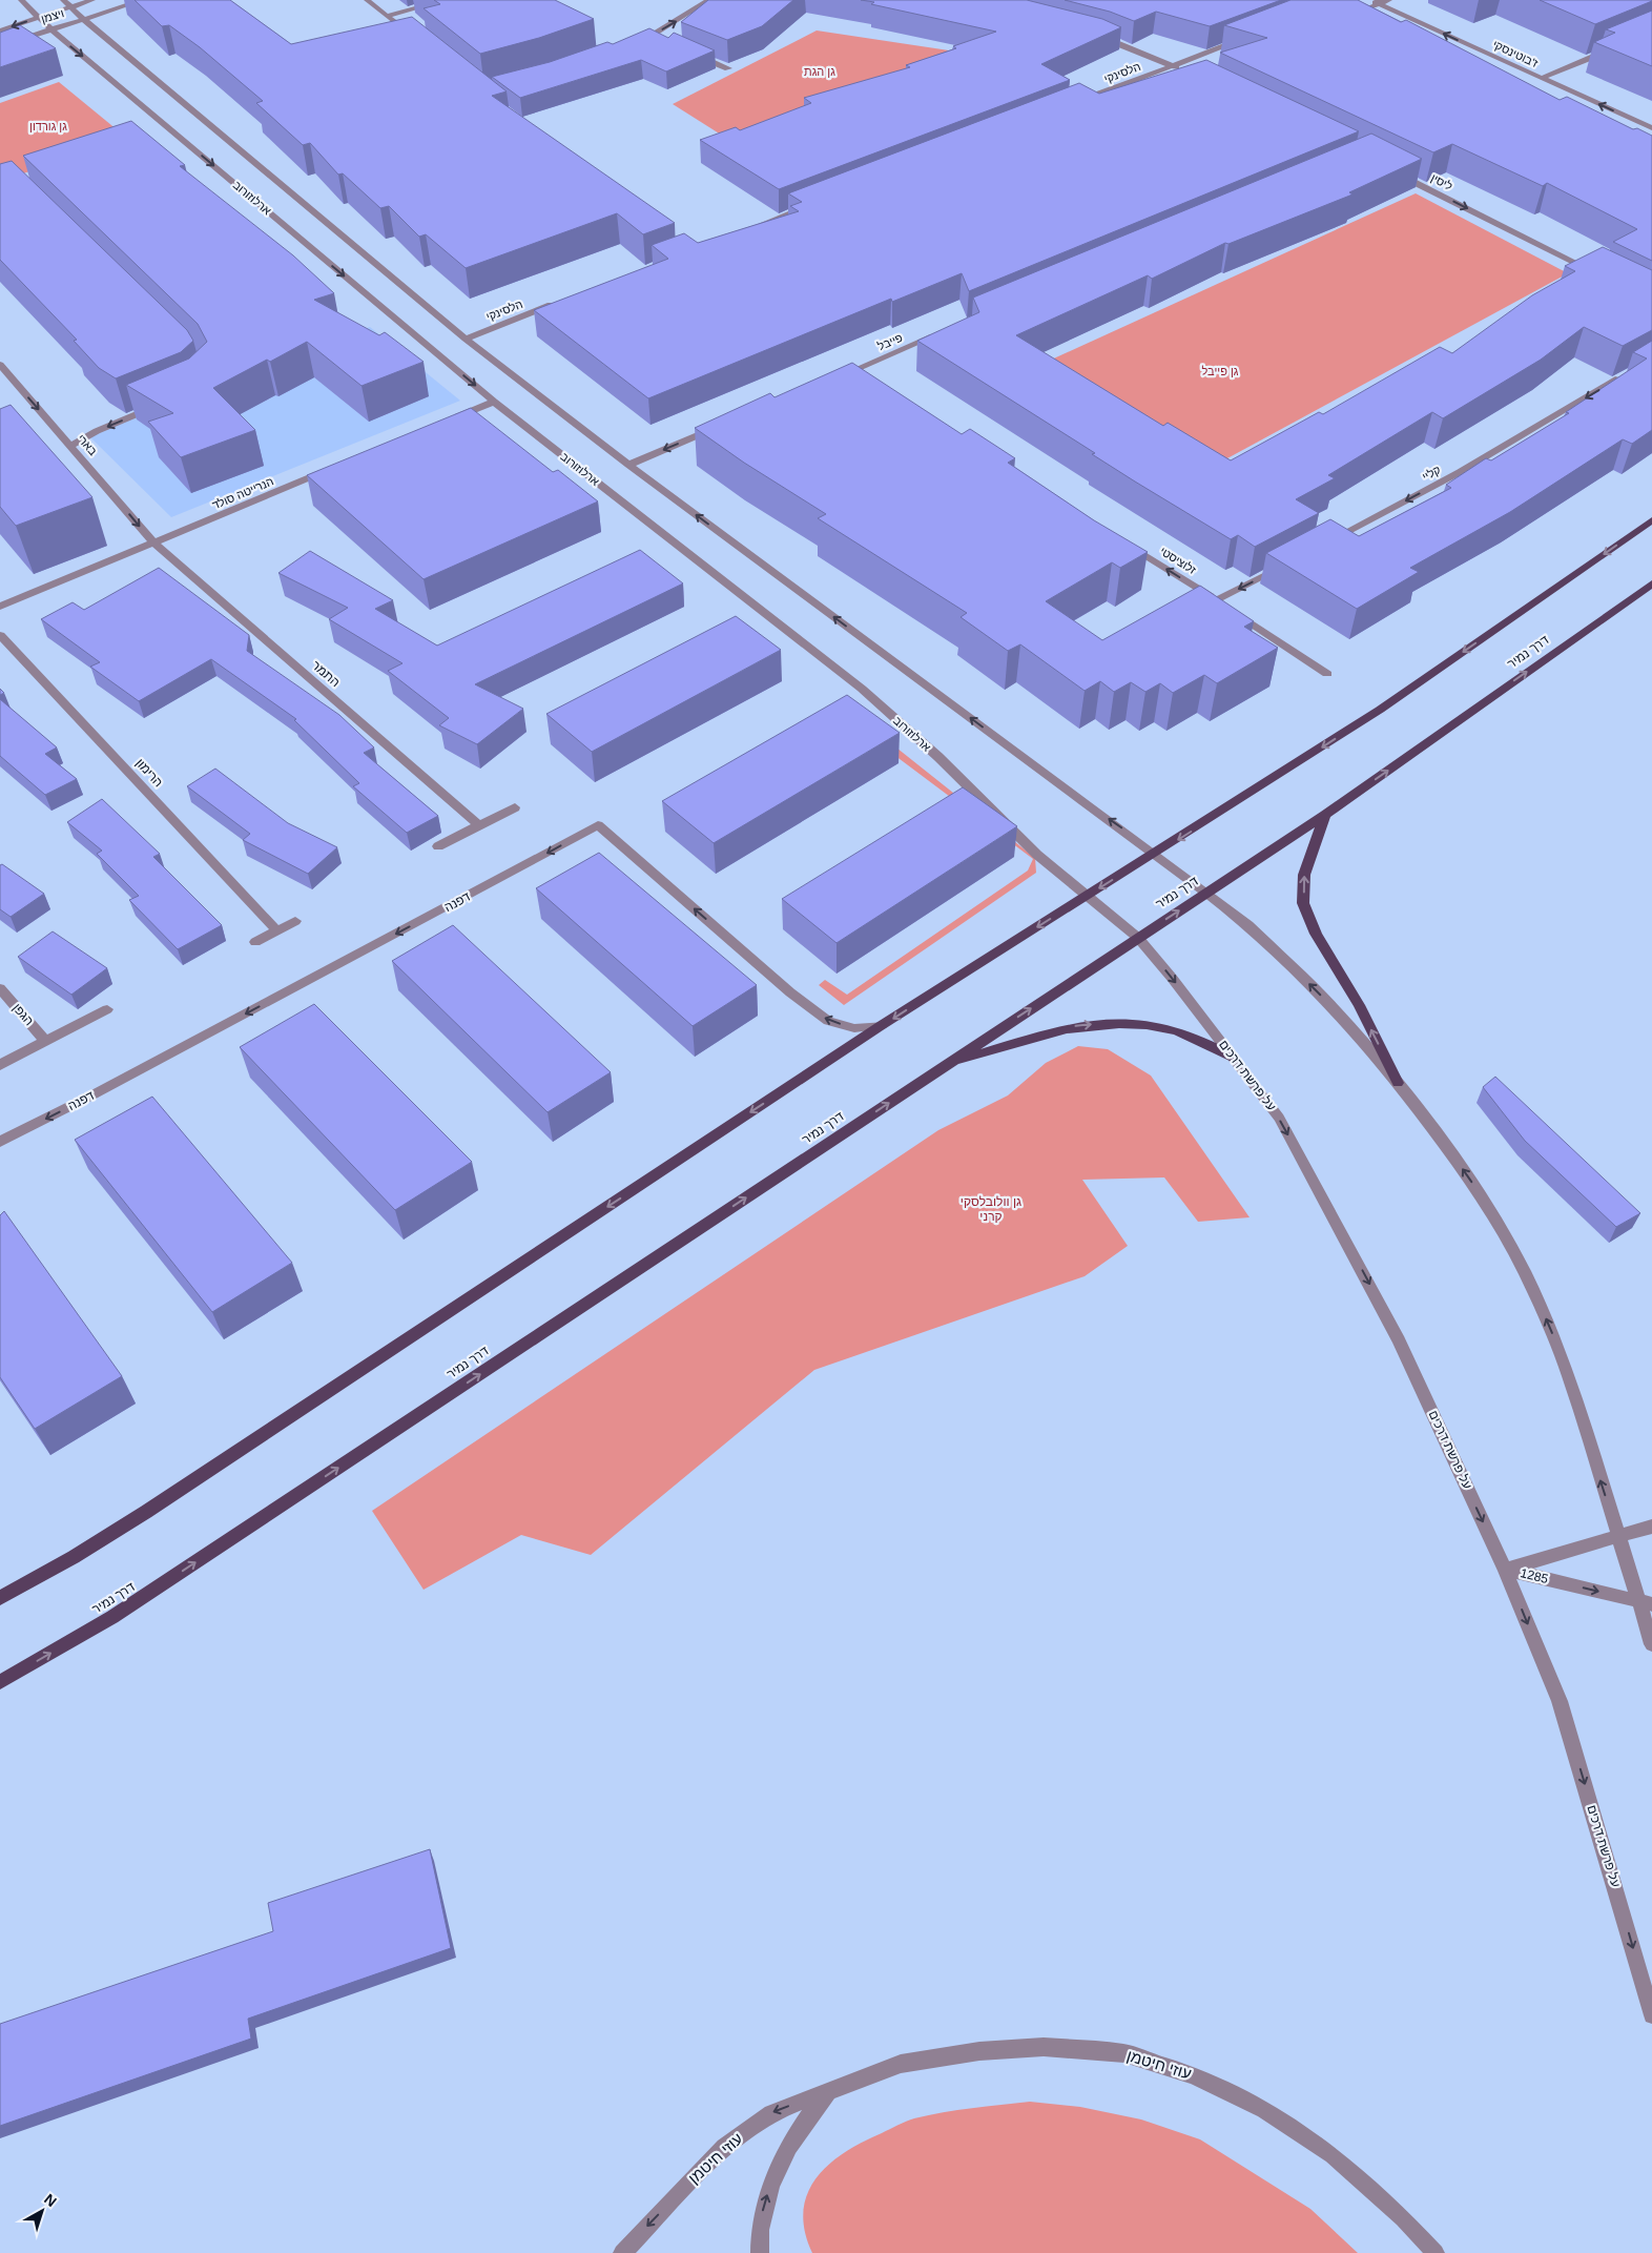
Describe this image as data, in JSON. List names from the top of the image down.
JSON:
{
  "streets": {
    "main road": ["דרך נמיר"],
    "street": [
      "ויצמן",
      "ז'בוטינסקי",
      "הלסינקי",
      "ליסין",
      "ארלוזורוב",
      "פייבל",
      "בארי",
      "קליי",
      "הנרייטה סולד",
      "זלוציסטי",
      "התמר",
      "הרימון",
      "דפנה",
      "הגפן",
      "על פרשת דרכים",
      "1285",
      "עוזי חיטמן"
    ]
  },
  "crossings": [
    ["ויצמן", "ארלוזורוב"],
    ["ארלוזורוב", "דרך נמיר"],
    ["ארלוזורוב", "על פרשת דרכים"],
    ["בארי", "הנרייטה סולד"],
    ["בארי", "התמר"],
    ["הנרייטה סולד", "התמר"],
    ["דרך נמיר", "על פרשת דרכים"],
    ["על פרשת דרכים", "1285"]
  ],
  "one_way": [
    "ז'בוטינסקי",
    "ליסין",
    "בארי",
    "קליי",
    "זלוציסטי",
    "דפנה",
    "1285"
  ],
  "parks": [
    "גן הגת",
    "גן גורדון",
    "גן פייבל",
    "גן וולובלסקי קרני"
  ],
  "north": "top right"
}
